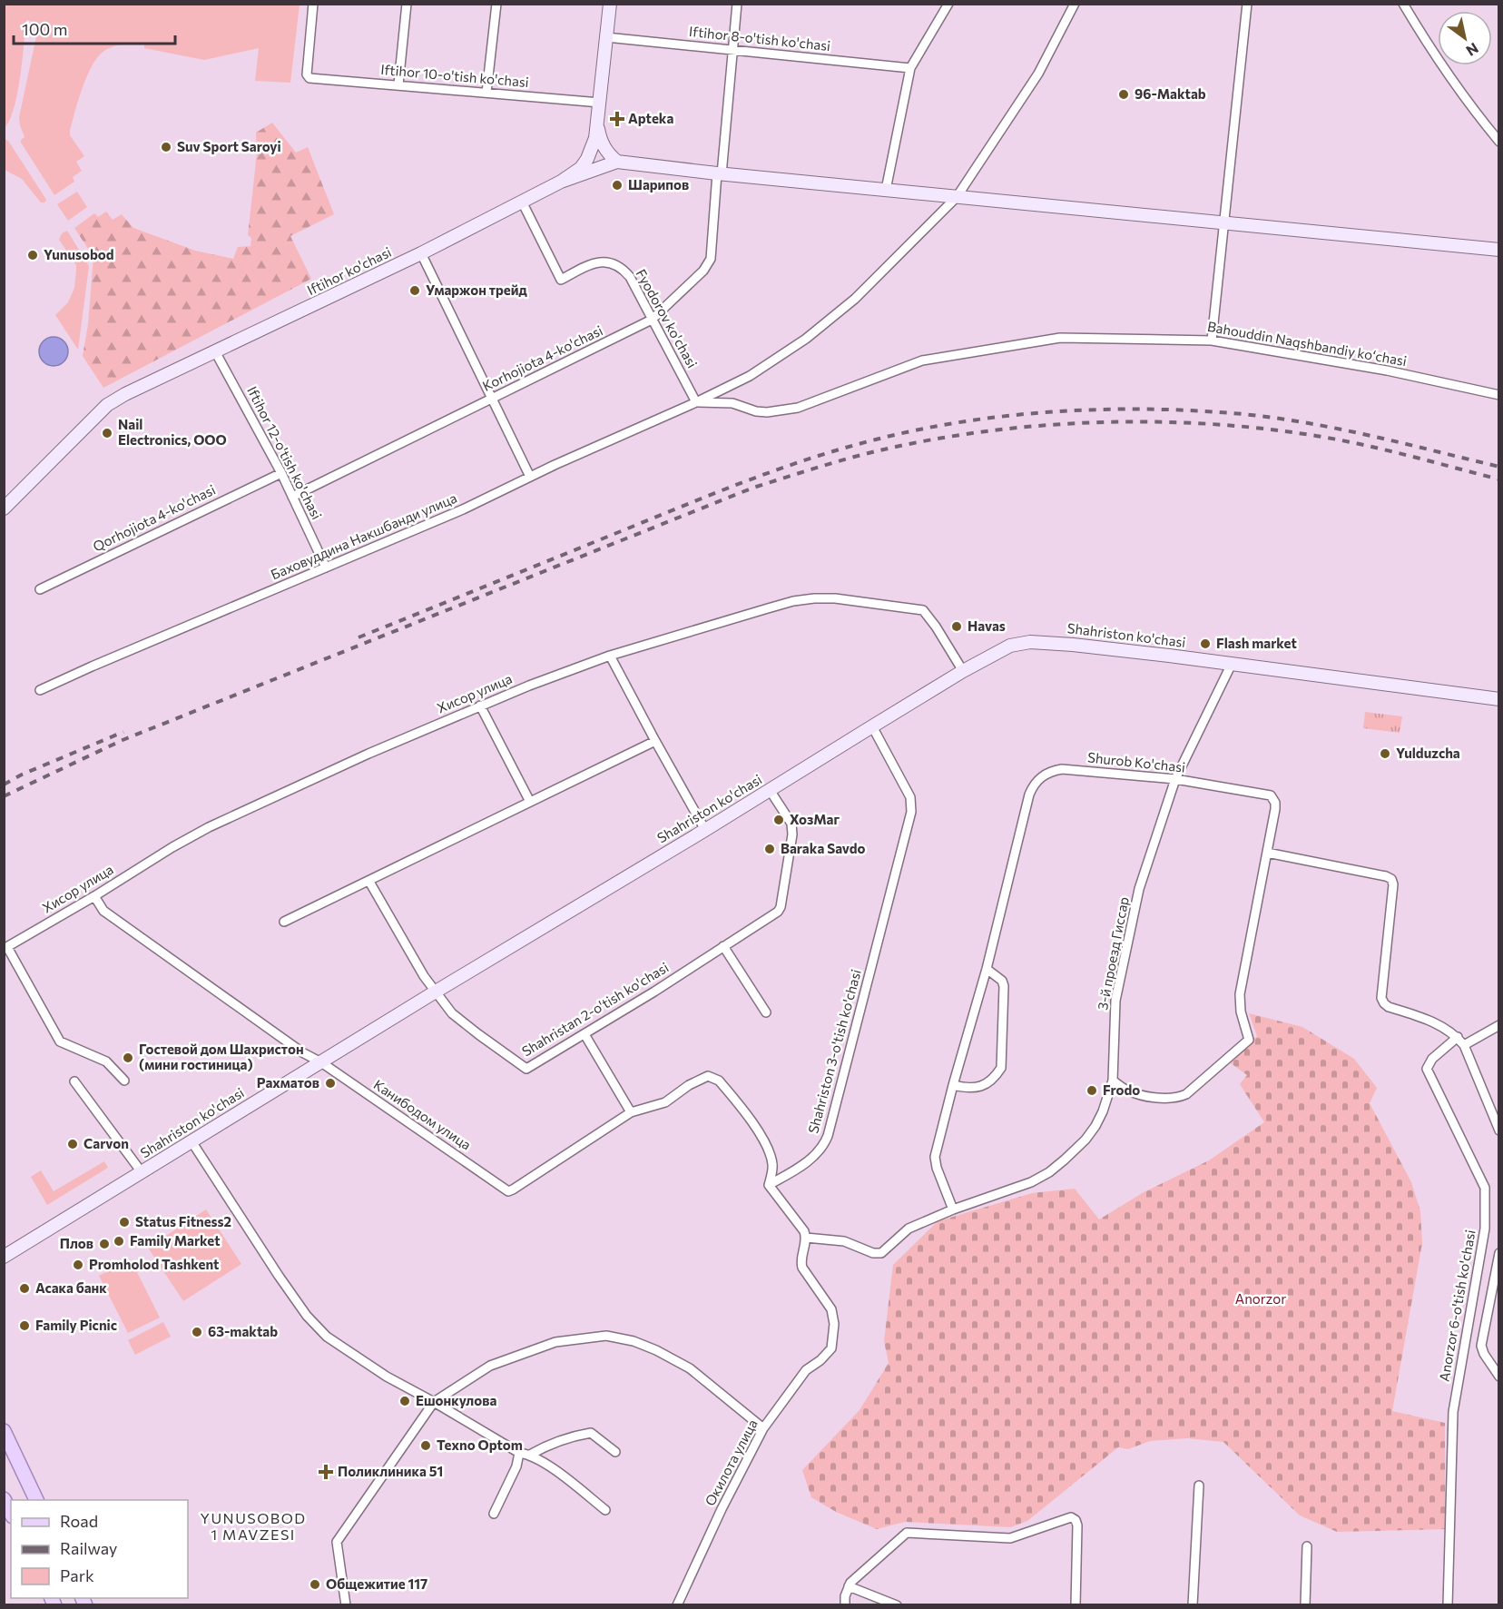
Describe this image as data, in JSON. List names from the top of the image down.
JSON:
{
  "streets": {
    "main road": ["Iftihor ko'chasi", "Shahriston ko'chasi"],
    "street": [
      "Iftihor 8-o'tish ko'chasi",
      "Iftihor 10-o'tish ko'chasi",
      "Fyodorov ko'chasi",
      "Bahouddin Naqshbandiy koʻchasi",
      "Korhojiota 4-ko'chasi",
      "Iftihor 12-o'tish ko'chasi",
      "Qorhojiota 4-ko'chasi",
      "Баховуддина Накшбанди улица",
      "Хисор улица",
      "Shurob Ko'chasi",
      "3-й проезд Гиссар",
      "Shahristan 2-o'tish ko'chasi",
      "Shahriston 3-o'tish ko'chasi",
      "Канибодом улица",
      "Anorzor 6-o'tish ko'chasi",
      "Окилота улица"
    ]
  },
  "crossings": [
    ["Iftihor 8-o'tish ko'chasi", "Iftihor ko'chasi"],
    ["Iftihor 8-o'tish ko'chasi", "Korhojiota 4-ko'chasi"],
    ["Iftihor 10-o'tish ko'chasi", "Iftihor ko'chasi"],
    ["Iftihor ko'chasi", "Fyodorov ko'chasi"],
    ["Iftihor ko'chasi", "Iftihor 12-o'tish ko'chasi"],
    ["Fyodorov ko'chasi", "Bahouddin Naqshbandiy koʻchasi"],
    ["Fyodorov ko'chasi", "Korhojiota 4-ko'chasi"],
    ["Fyodorov ko'chasi", "Баховуддина Накшбанди улица"],
    ["Bahouddin Naqshbandiy koʻchasi", "Баховуддина Накшбанди улица"],
    ["Korhojiota 4-ko'chasi", "Iftihor 12-o'tish ko'chasi"],
    ["Iftihor 12-o'tish ko'chasi", "Qorhojiota 4-ko'chasi"],
    ["Iftihor 12-o'tish ko'chasi", "Баховуддина Накшбанди улица"],
    ["Shahriston ko'chasi", "Хисор улица"],
    ["Shahriston ko'chasi", "3-й проезд Гиссар"],
    ["Shahriston ko'chasi", "Shahristan 2-o'tish ko'chasi"],
    ["Shahriston ko'chasi", "Shahriston 3-o'tish ko'chasi"],
    ["Shahriston ko'chasi", "Канибодом улица"],
    ["Хисор улица", "Канибодом улица"],
    ["Shurob Ko'chasi", "3-й проезд Гиссар"],
    ["3-й проезд Гиссар", "Окилота улица"]
  ],
  "districts": ["YUNUSOBOD 1 MAVZESI"],
  "parks": ["Anorzor"],
  "places": {
    "other": [
      "96-Maktab",
      "Suv Sport Saroyi",
      "Шарипов",
      "Yunusobod",
      "Умаржон трейд",
      "Nail Electronics, ООО",
      "Havas",
      "Flash market",
      "Yulduzcha",
      "ХозМаг",
      "Baraka Savdo",
      "Гостевой дом Шахристон (мини гостиница)",
      "Рахматов",
      "Frodo",
      "Carvon",
      "Status Fitness2",
      "Family Market",
      "Плов",
      "Promholod Tashkent",
      "Асака банк",
      "Family Picnic",
      "63-maktab",
      "Ешонкулова",
      "Texno Optom",
      "Общежитие 117"
    ],
    "health": ["Apteka", "Поликлиника 51"]
  },
  "legend": ["Road", "Railway", "Park"],
  "scale_bar": "100 m",
  "north": "bottom right"
}
